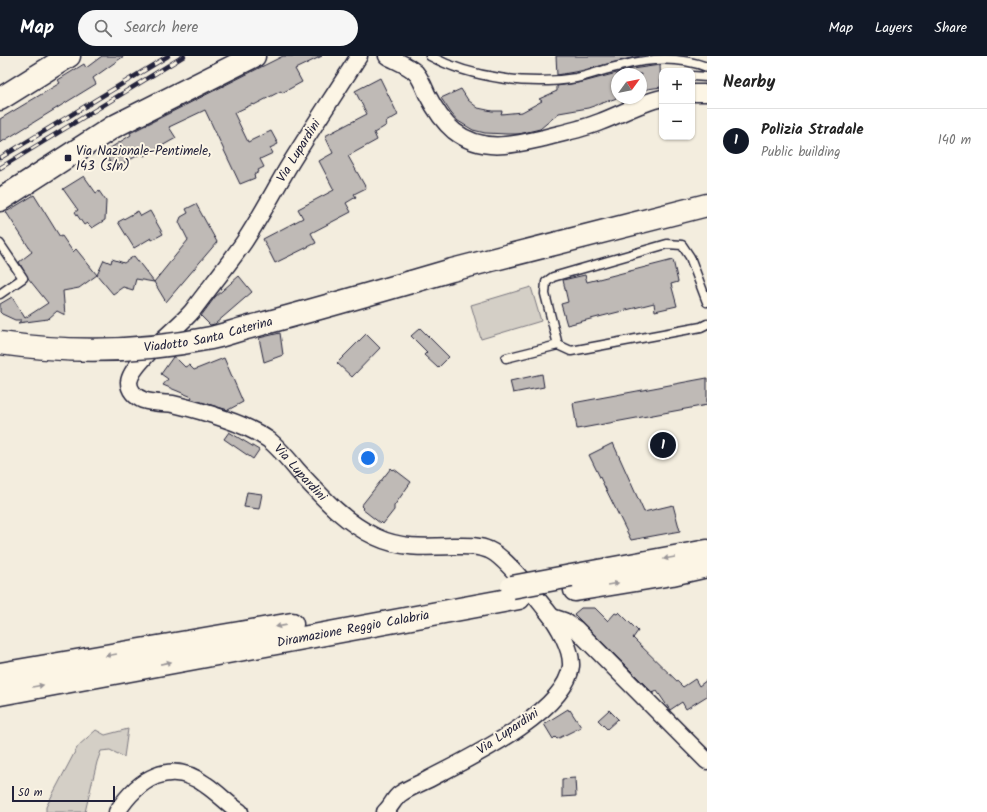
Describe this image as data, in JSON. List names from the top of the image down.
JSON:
{
  "streets": {
    "main road": ["Viadotto Santa Caterina", "Diramazione Reggio Calabria"],
    "street": ["Via Lupardini"]
  },
  "places": {
    "transit": ["Via Nazionale-Pentimele, 143 (s/n)"]
  },
  "scale_bar": "50 m",
  "north": "top right",
  "page": {
    "header": "Map",
    "search": "Search here",
    "nav": ["Map", "Layers", "Share"],
    "heading": "Nearby",
    "map_buttons": ["+", "−"],
    "list": [
      {
        "mark": "1",
        "name": "Polizia Stradale",
        "note": "Public building",
        "value": "140 m"
      }
    ],
    "pins": "1",
    "scale": "50 m"
  }
}
